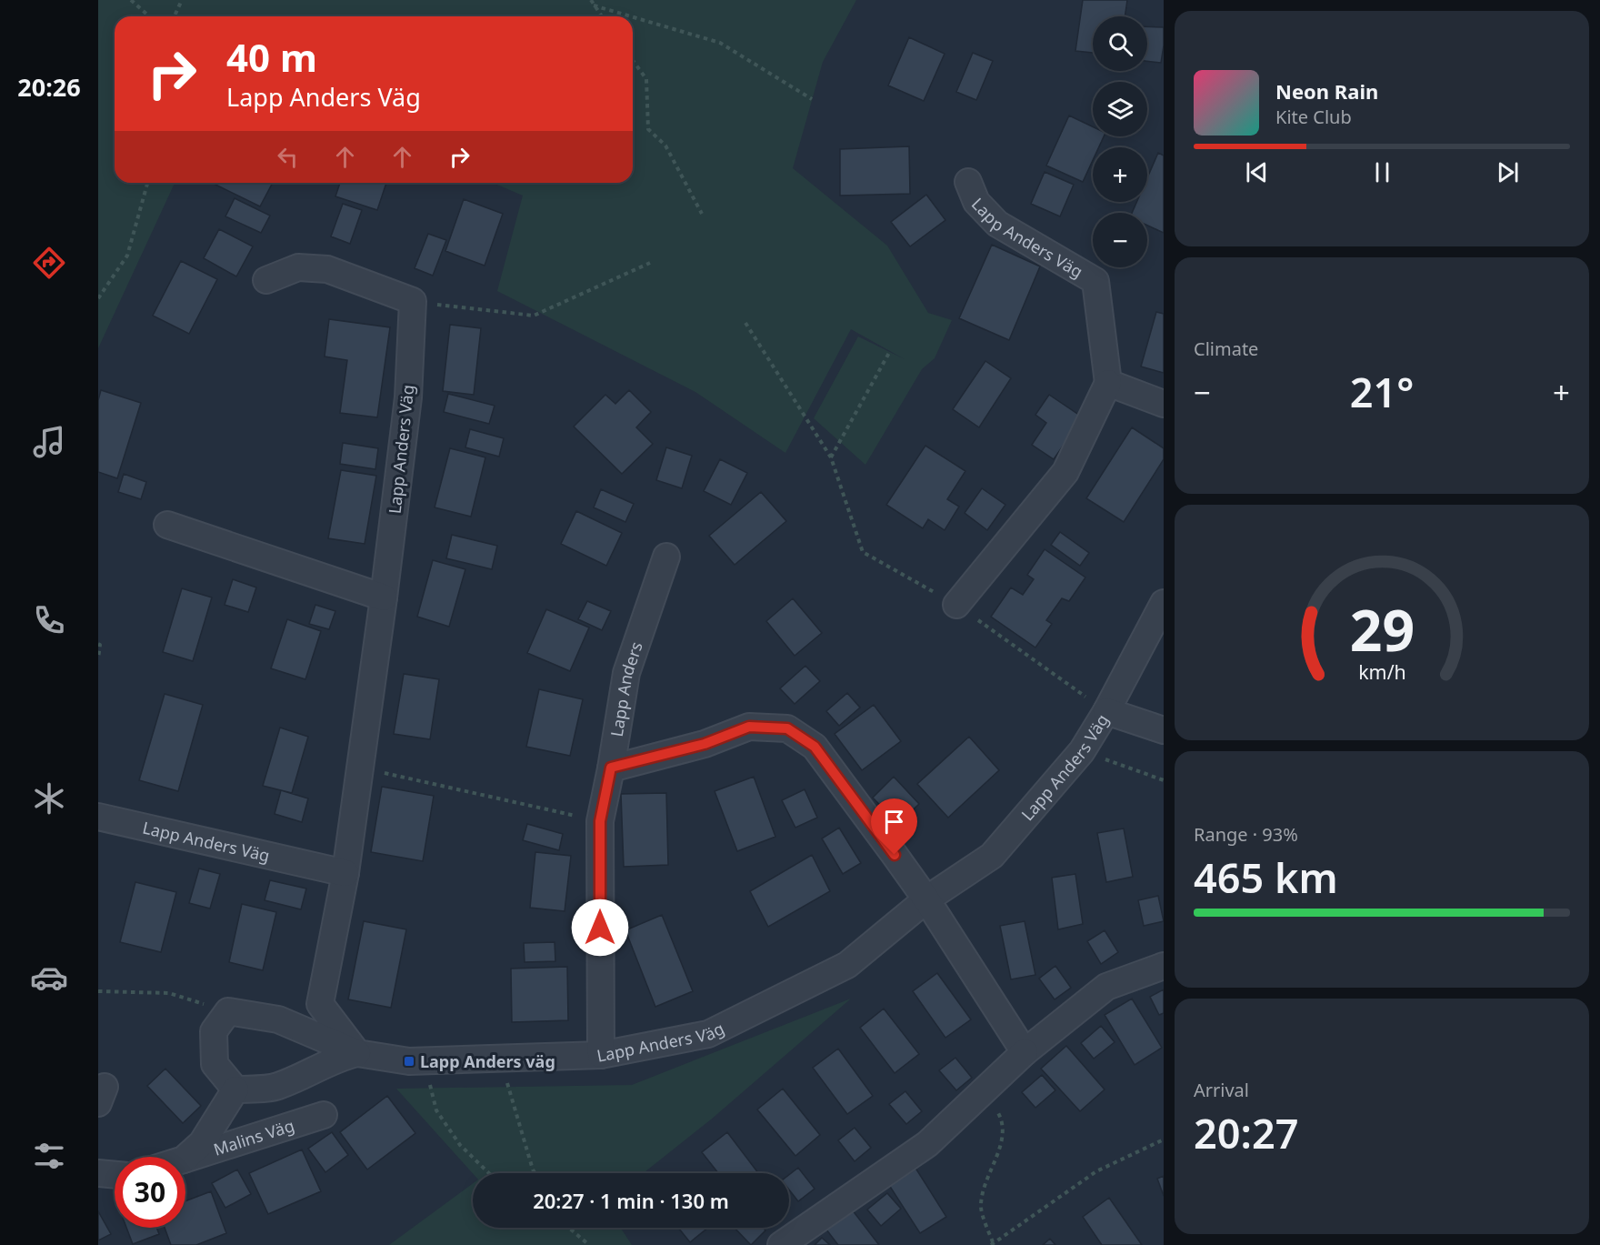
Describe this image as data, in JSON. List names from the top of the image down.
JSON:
{
  "streets": {
    "street": ["Lapp Anders Väg", "Lapp Anders", "Malins Väg"]
  },
  "crossings": [
    ["Lapp Anders Väg", "Lapp Anders"],
    ["Lapp Anders Väg", "Malins Väg"]
  ],
  "places": {
    "transit": ["Lapp Anders väg"]
  },
  "page": {
    "tabs": "20:26",
    "map_buttons": ["+", "−"],
    "turn": ["40 m", "Lapp Anders Väg"],
    "song": ["Neon Rain", "Kite Club"],
    "tile": [
      "Climate",
      ["Range · 93%", "465 km"],
      ["Arrival", "20:27"]
    ],
    "heat": ["−", "21°", "+"],
    "limit": "30",
    "trip": "20:27 · 1 min · 130 m",
    "gauge": ["29", "km/h"]
  }
}
